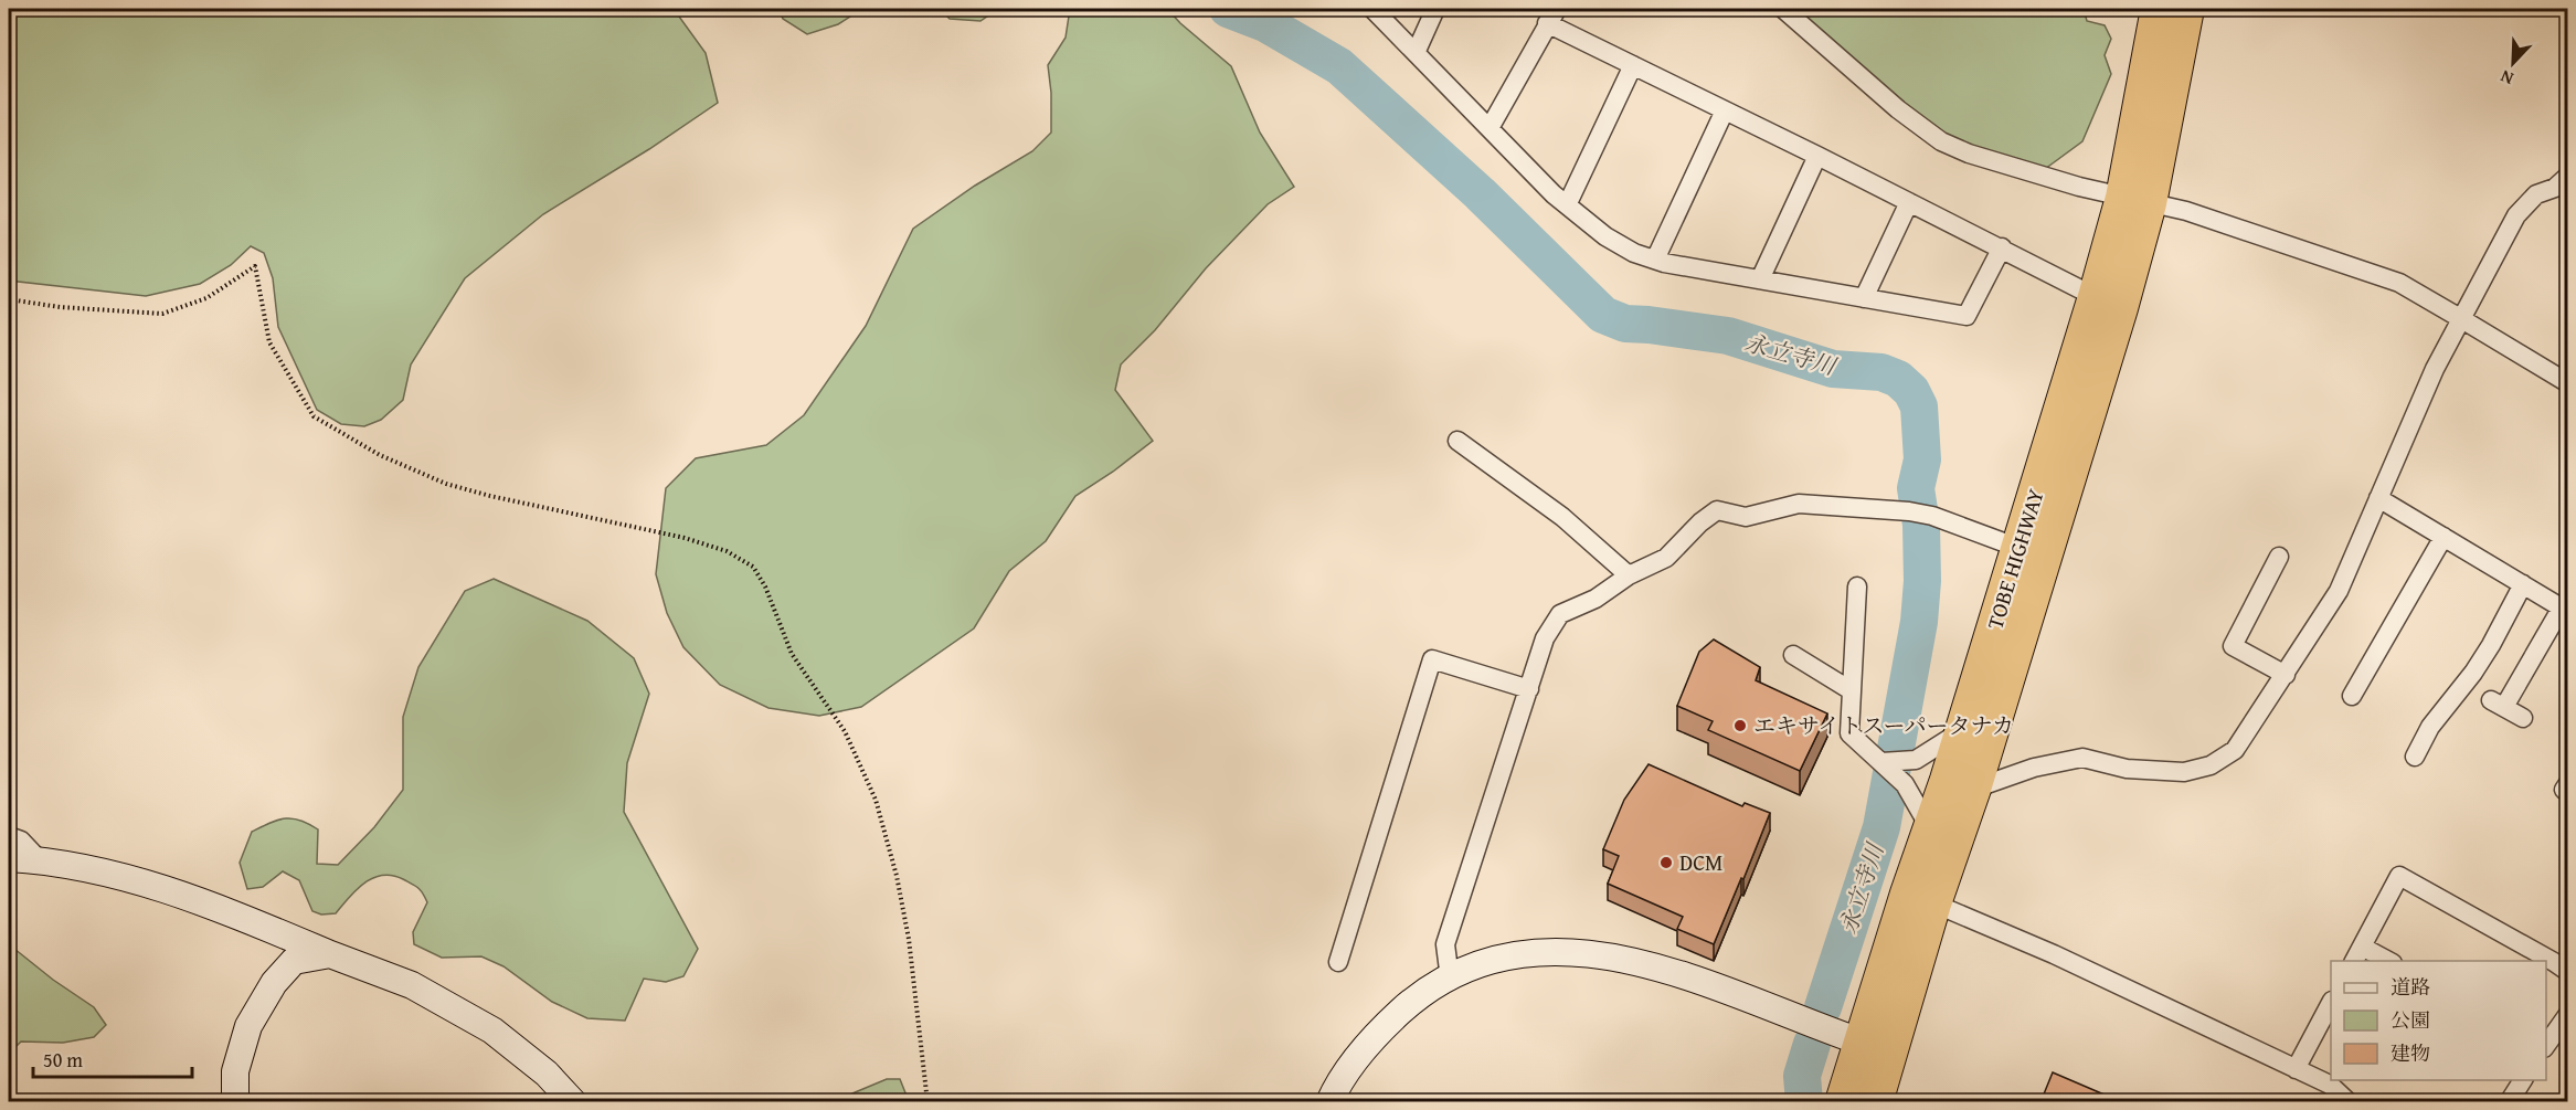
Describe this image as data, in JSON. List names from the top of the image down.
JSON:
{
  "streets": {
    "highway": ["TOBE HIGHWAY"]
  },
  "water": ["永立寺川"],
  "places": ["エキサイトスーパータナカ", "DCM"],
  "legend": ["道路", "公園", "建物"],
  "scale_bar": "50 m",
  "north": "bottom left"
}
